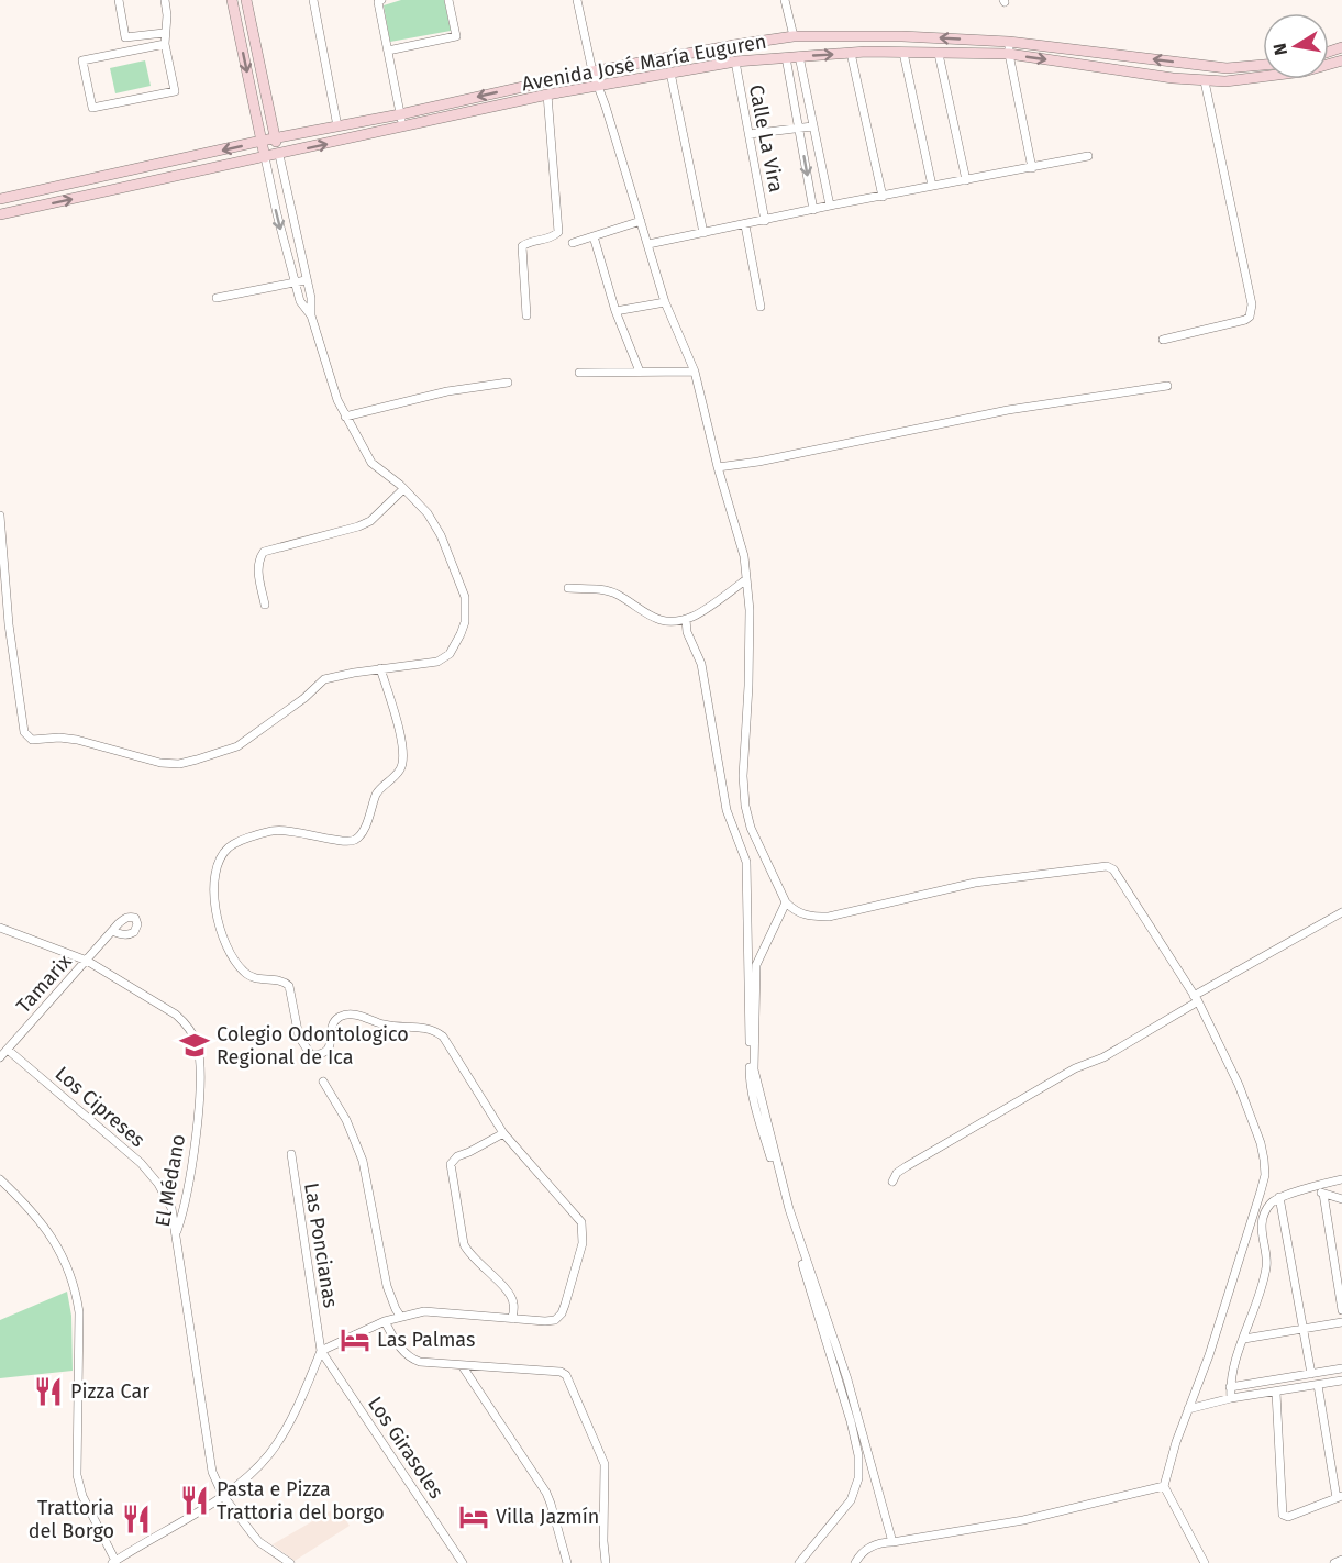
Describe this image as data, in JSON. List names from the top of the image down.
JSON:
{
  "streets": {
    "street": [
      "Avenida José María Euguren",
      "Calle La Vira",
      "Tamarix",
      "Los Cipreses",
      "El Médano",
      "Las Poncianas",
      "Los Girasoles"
    ]
  },
  "crossings": [
    ["Avenida José María Euguren", "Calle La Vira"],
    ["Tamarix", "Los Cipreses"],
    ["Tamarix", "El Médano"],
    ["Los Cipreses", "El Médano"],
    ["Las Poncianas", "Los Girasoles"]
  ],
  "places": {
    "school or university": ["Colegio Odontologico Regional de Ica"],
    "hotel": ["Las Palmas", "Villa Jazmín"],
    "restaurant": ["Pizza Car", "Pasta e Pizza Trattoria del borgo", "Trattoria del Borgo"]
  },
  "north": "left"
}
